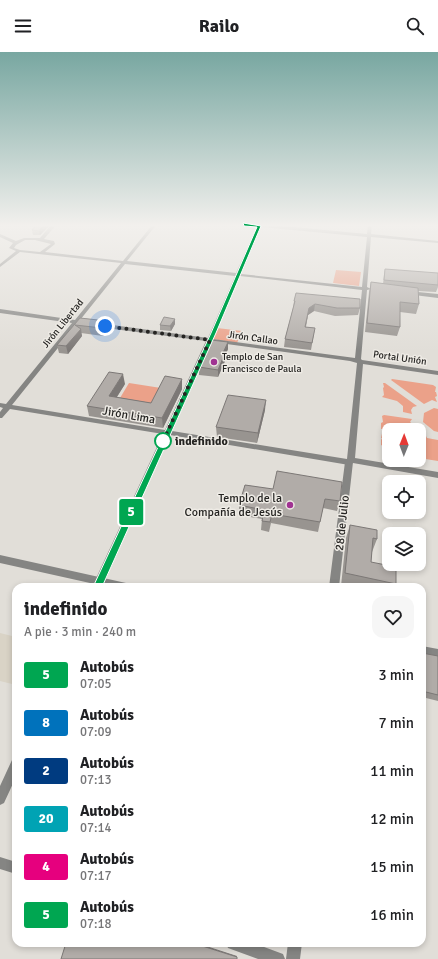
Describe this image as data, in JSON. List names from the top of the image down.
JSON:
{
  "streets": {
    "street": [
      "Jirón Libertad",
      "Jirón Callao",
      "Portal Unión",
      "Jirón Lima",
      "28 de Julio"
    ]
  },
  "crossings": [
    ["Jirón Libertad", "Jirón Callao"],
    ["Jirón Libertad", "Jirón Lima"],
    ["Jirón Callao", "Portal Unión"],
    ["Jirón Callao", "28 de Julio"],
    ["Portal Unión", "28 de Julio"],
    ["Jirón Lima", "28 de Julio"]
  ],
  "places": ["Templo de San Francisco de Paula", "indefinido", "Templo de la Compañía de Jesús"],
  "lines": ["bus line 5"],
  "north": "top",
  "page": {
    "header": "Railo",
    "on_map": "5",
    "heading": ["indefinido", "A pie · 3 min · 240 m"],
    "list": [
      {
        "mark": "5",
        "name": "Autobús",
        "note": "07:05",
        "value": "3 min"
      },
      {
        "mark": "8",
        "name": "Autobús",
        "note": "07:09",
        "value": "7 min"
      },
      {
        "mark": "2",
        "name": "Autobús",
        "note": "07:13",
        "value": "11 min"
      },
      {
        "mark": "20",
        "name": "Autobús",
        "note": "07:14",
        "value": "12 min"
      },
      {
        "mark": "4",
        "name": "Autobús",
        "note": "07:17",
        "value": "15 min"
      },
      {
        "mark": "5",
        "name": "Autobús",
        "note": "07:18",
        "value": "16 min"
      }
    ]
  }
}
